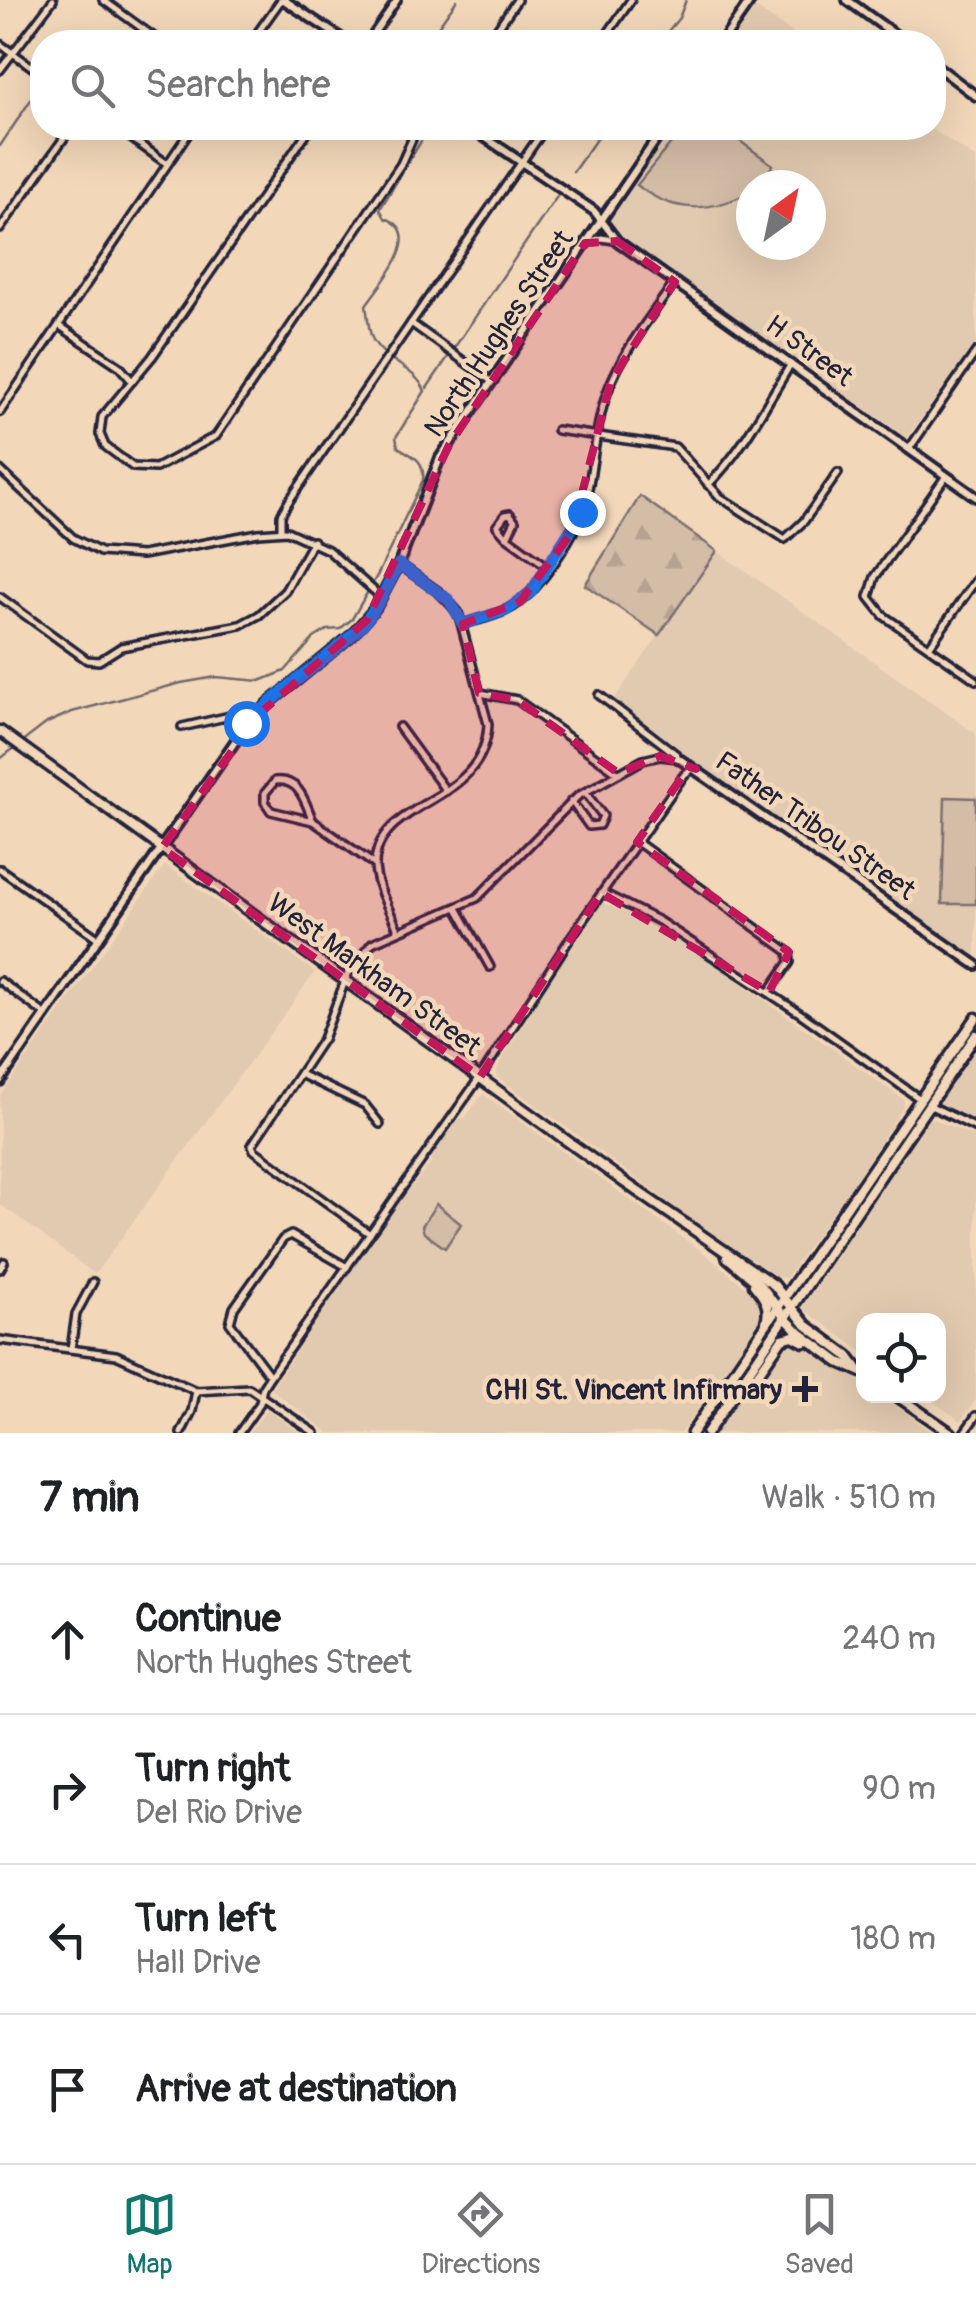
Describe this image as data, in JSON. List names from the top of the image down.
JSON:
{
  "streets": {
    "main road": ["West Markham Street"],
    "street": ["North Hughes Street", "H Street", "Father Tribou Street"]
  },
  "crossings": [
    ["North Hughes Street", "H Street"],
    ["North Hughes Street", "West Markham Street"]
  ],
  "places": {
    "health": ["CHI St. Vincent Infirmary"]
  },
  "north": "top right",
  "page": {
    "search": "Search here",
    "heading": ["7 min", "Walk · 510 m"],
    "list": [
      ["Continue", "North Hughes Street", "240 m"],
      ["Turn right", "Del Rio Drive", "90 m"],
      ["Turn left", "Hall Drive", "180 m"],
      "Arrive at destination"
    ],
    "nav": ["Map", "Directions", "Saved"]
  }
}
